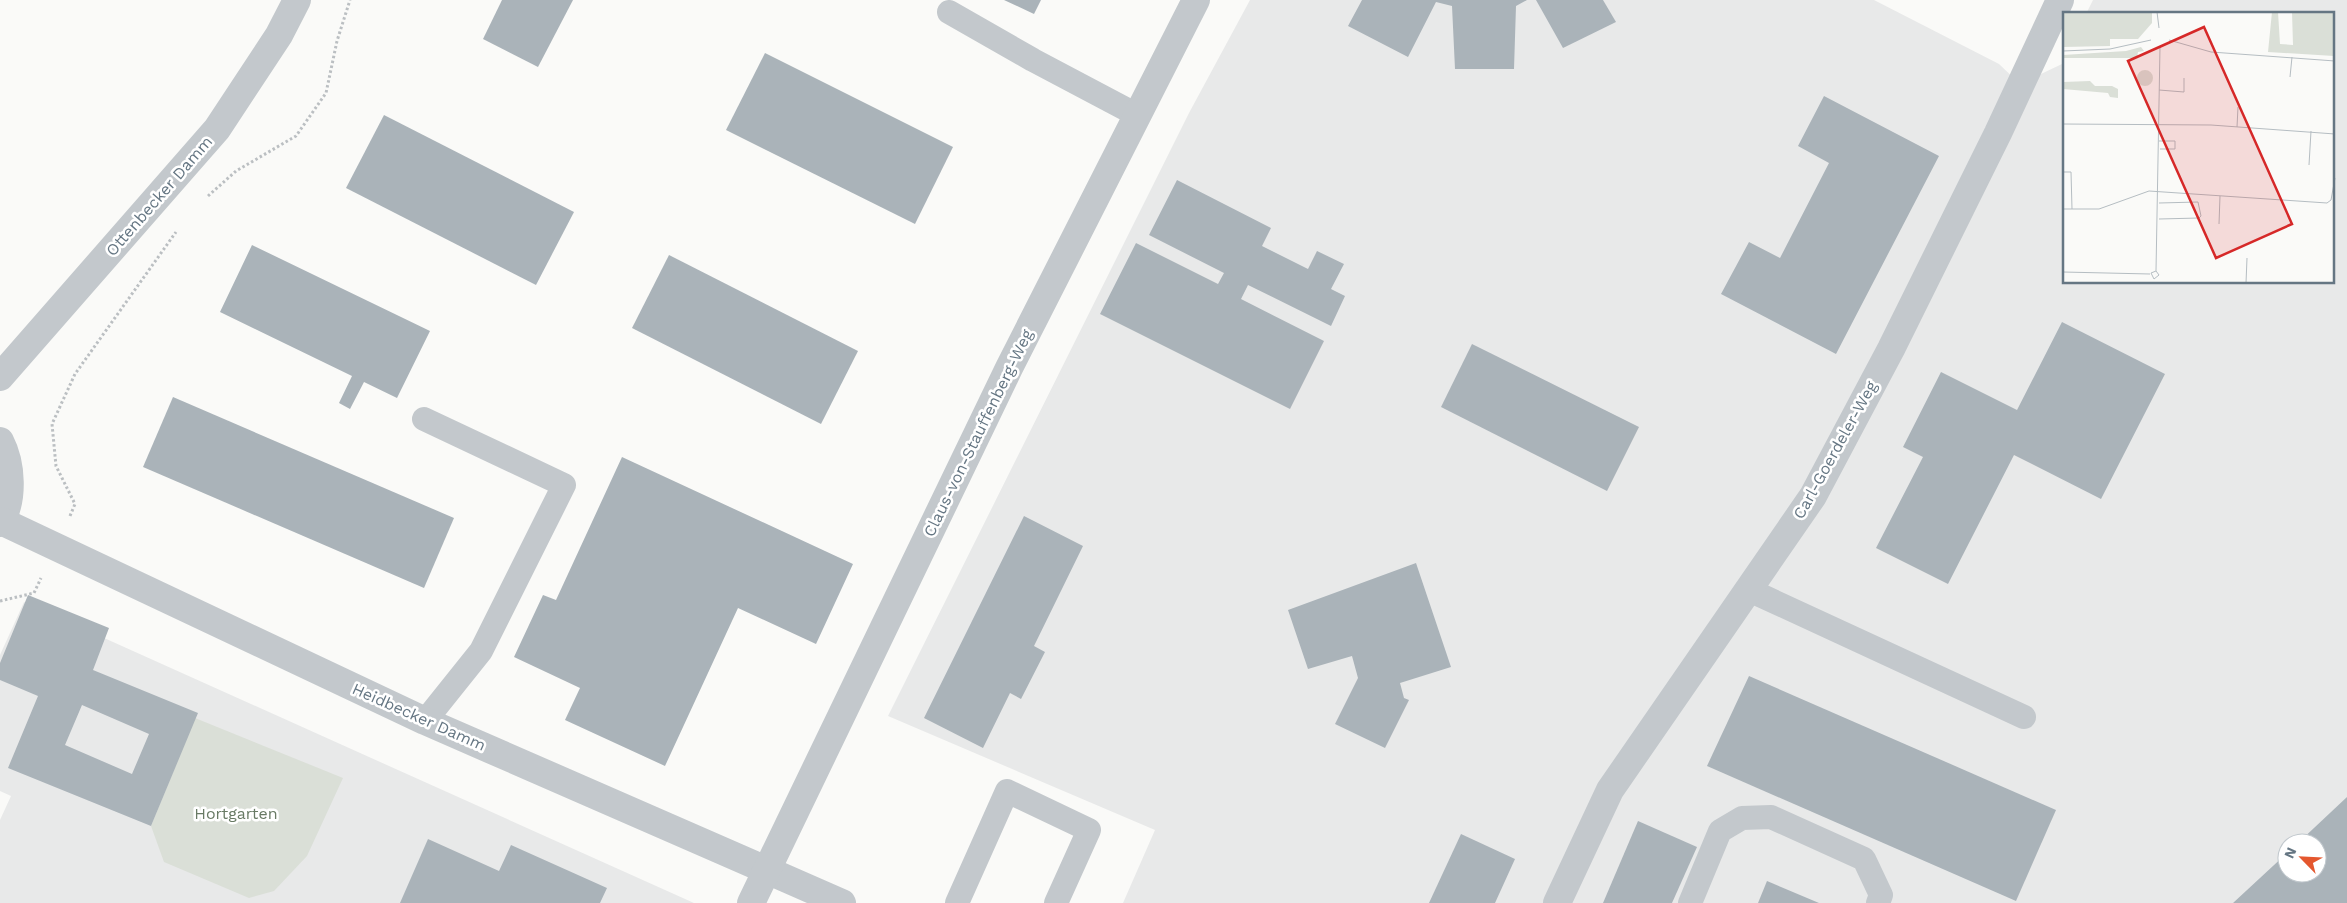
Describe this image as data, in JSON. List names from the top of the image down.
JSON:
{
  "streets": {
    "street": [
      "Ottenbecker Damm",
      "Claus-von-Stauffenberg-Weg",
      "Carl-Goerdeler-Weg",
      "Heidbecker Damm"
    ]
  },
  "crossings": [
    ["Claus-von-Stauffenberg-Weg", "Heidbecker Damm"]
  ],
  "parks": ["Hortgarten"],
  "north": "top left"
}
